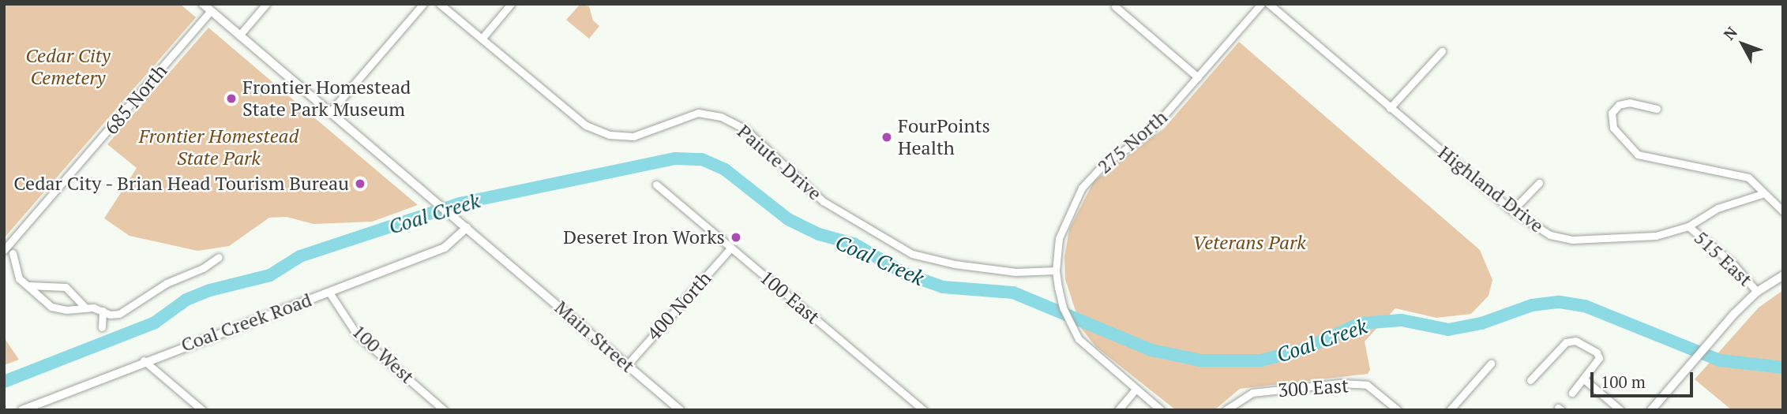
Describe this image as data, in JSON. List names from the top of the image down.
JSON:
{
  "streets": {
    "main road": ["Coal Creek Road", "Main Street"],
    "street": [
      "685 North",
      "275 North",
      "Paiute Drive",
      "Highland Drive",
      "515 East",
      "100 East",
      "400 North",
      "100 West",
      "300 East"
    ]
  },
  "crossings": [
    ["275 North", "Paiute Drive"],
    ["Highland Drive", "515 East"],
    ["100 East", "400 North"],
    ["400 North", "Main Street"],
    ["Coal Creek Road", "Main Street"],
    ["Coal Creek Road", "100 West"]
  ],
  "water": ["Coal Creek"],
  "parks": ["Cedar City Cemetery", "Frontier Homestead State Park", "Veterans Park"],
  "places": [
    "Frontier Homestead State Park Museum",
    "FourPoints Health",
    "Cedar City - Brian Head Tourism Bureau",
    "Deseret Iron Works"
  ],
  "scale_bar": "100 m",
  "north": "top left"
}
